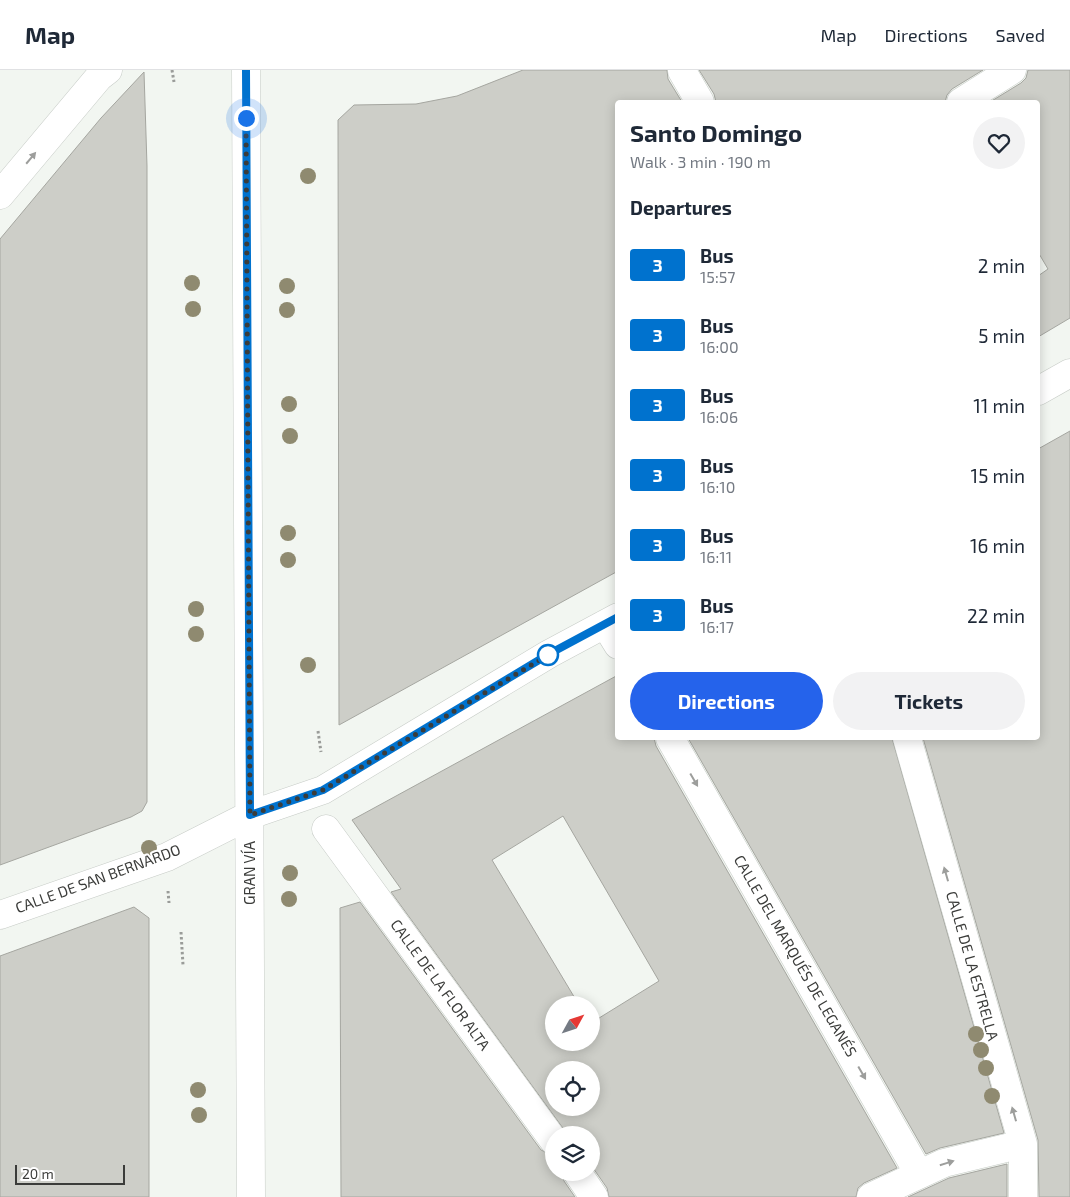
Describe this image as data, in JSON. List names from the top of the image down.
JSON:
{
  "streets": {
    "street": [
      "GRAN VÍA",
      "CALLE DE SAN BERNARDO",
      "CALLE DEL MARQUÉS DE LEGANÉS",
      "CALLE DE LA ESTRELLA",
      "CALLE DE LA FLOR ALTA"
    ]
  },
  "crossings": [
    ["GRAN VÍA", "CALLE DE SAN BERNARDO"]
  ],
  "one_way": ["CALLE DEL MARQUÉS DE LEGANÉS", "CALLE DE LA ESTRELLA"],
  "lines": ["bus line 3"],
  "scale_bar": "20 m",
  "north": "top right",
  "page": {
    "header": "Map",
    "nav": ["Map", "Directions", "Saved"],
    "heading": [
      ["Santo Domingo", "Walk · 3 min · 190 m"],
      "Departures"
    ],
    "list": [
      {
        "mark": "3",
        "name": "Bus",
        "note": "15:57",
        "value": "2 min"
      },
      {
        "mark": "3",
        "name": "Bus",
        "note": "16:00",
        "value": "5 min"
      },
      {
        "mark": "3",
        "name": "Bus",
        "note": "16:06",
        "value": "11 min"
      },
      {
        "mark": "3",
        "name": "Bus",
        "note": "16:10",
        "value": "15 min"
      },
      {
        "mark": "3",
        "name": "Bus",
        "note": "16:11",
        "value": "16 min"
      },
      {
        "mark": "3",
        "name": "Bus",
        "note": "16:17",
        "value": "22 min"
      }
    ],
    "buttons": ["Directions", "Tickets"],
    "scale": "20 m"
  }
}
